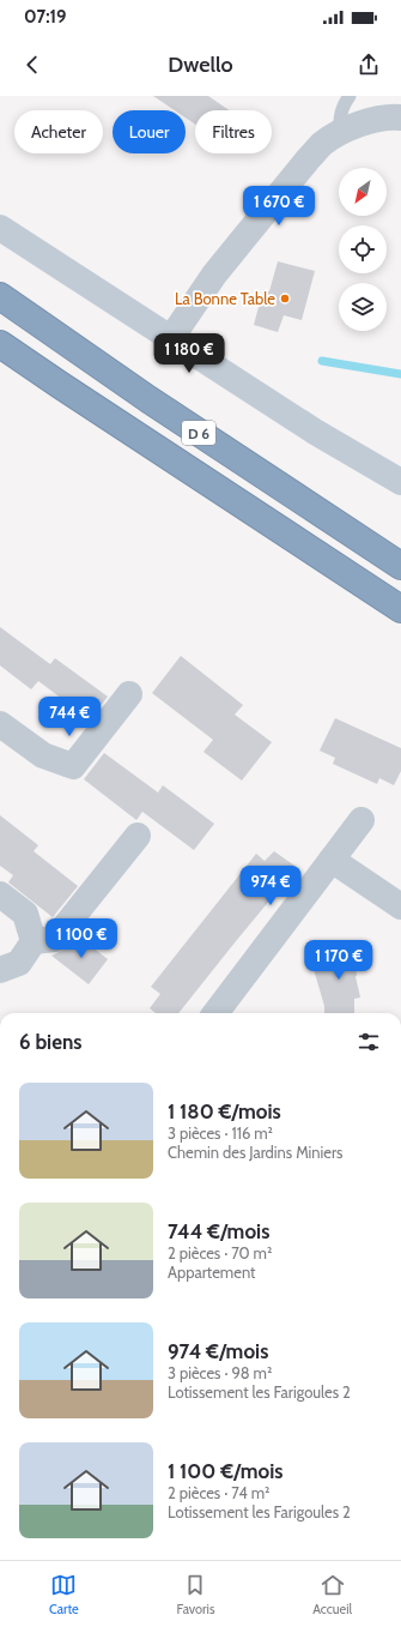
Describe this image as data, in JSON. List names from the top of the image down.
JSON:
{
  "streets": {
    "highway": ["D 6"]
  },
  "places": ["La Bonne Table"],
  "north": "bottom left",
  "page": {
    "status": "07:19",
    "header": "Dwello",
    "chip": ["Acheter", "Louer", "Filtres"],
    "price": [
      "1 670 €",
      "1 180 €",
      "744 €",
      "974 €",
      "1 100 €",
      "1 170 €"
    ],
    "heading": "6 biens",
    "list": [
      {
        "name": "1 180 €/mois",
        "note": "3 pièces · 116 m² · Chemin des Jardins Miniers"
      },
      {
        "name": "744 €/mois",
        "note": "2 pièces · 70 m² · Appartement"
      },
      {
        "name": "974 €/mois",
        "note": "3 pièces · 98 m² · Lotissement les Farigoules 2"
      },
      {
        "name": "1 100 €/mois",
        "note": "2 pièces · 74 m² · Lotissement les Farigoules 2"
      }
    ],
    "tabs": ["Carte", "Favoris", "Accueil"]
  }
}
